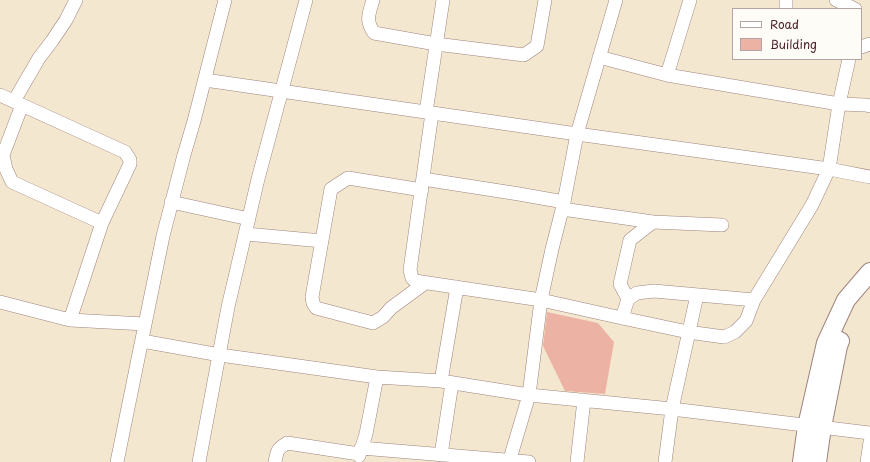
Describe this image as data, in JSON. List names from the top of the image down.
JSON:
{
  "legend": ["Road", "Building"]
}
